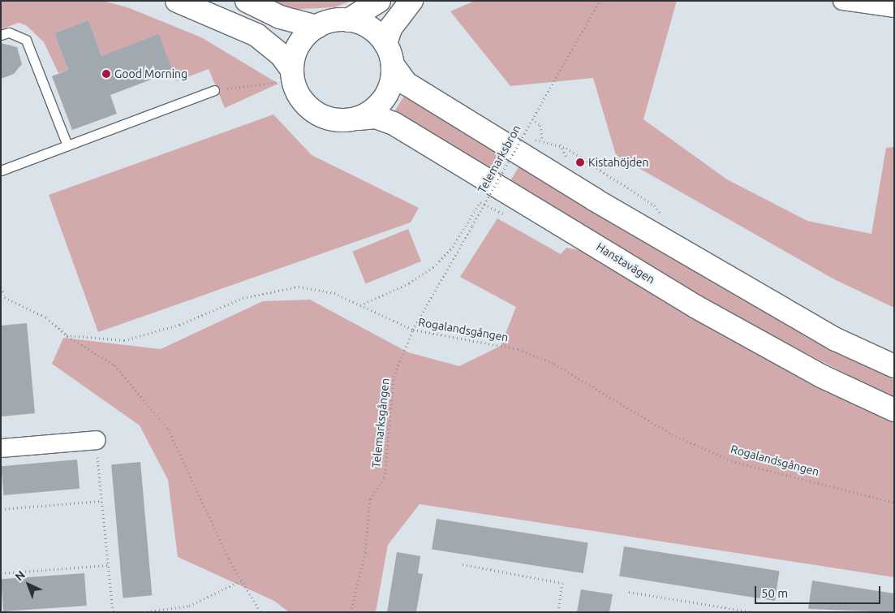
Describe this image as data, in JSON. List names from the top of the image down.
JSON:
{
  "streets": {
    "main road": ["Hanstavägen"],
    "path": ["Telemarksbron", "Rogalandsgången", "Telemarksgången"]
  },
  "crossings": [
    ["Telemarksbron", "Rogalandsgången"],
    ["Telemarksbron", "Telemarksgången"],
    ["Rogalandsgången", "Telemarksgången"]
  ],
  "places": ["Good Morning", "Kistahöjden"],
  "scale_bar": "50 m",
  "north": "top left"
}
